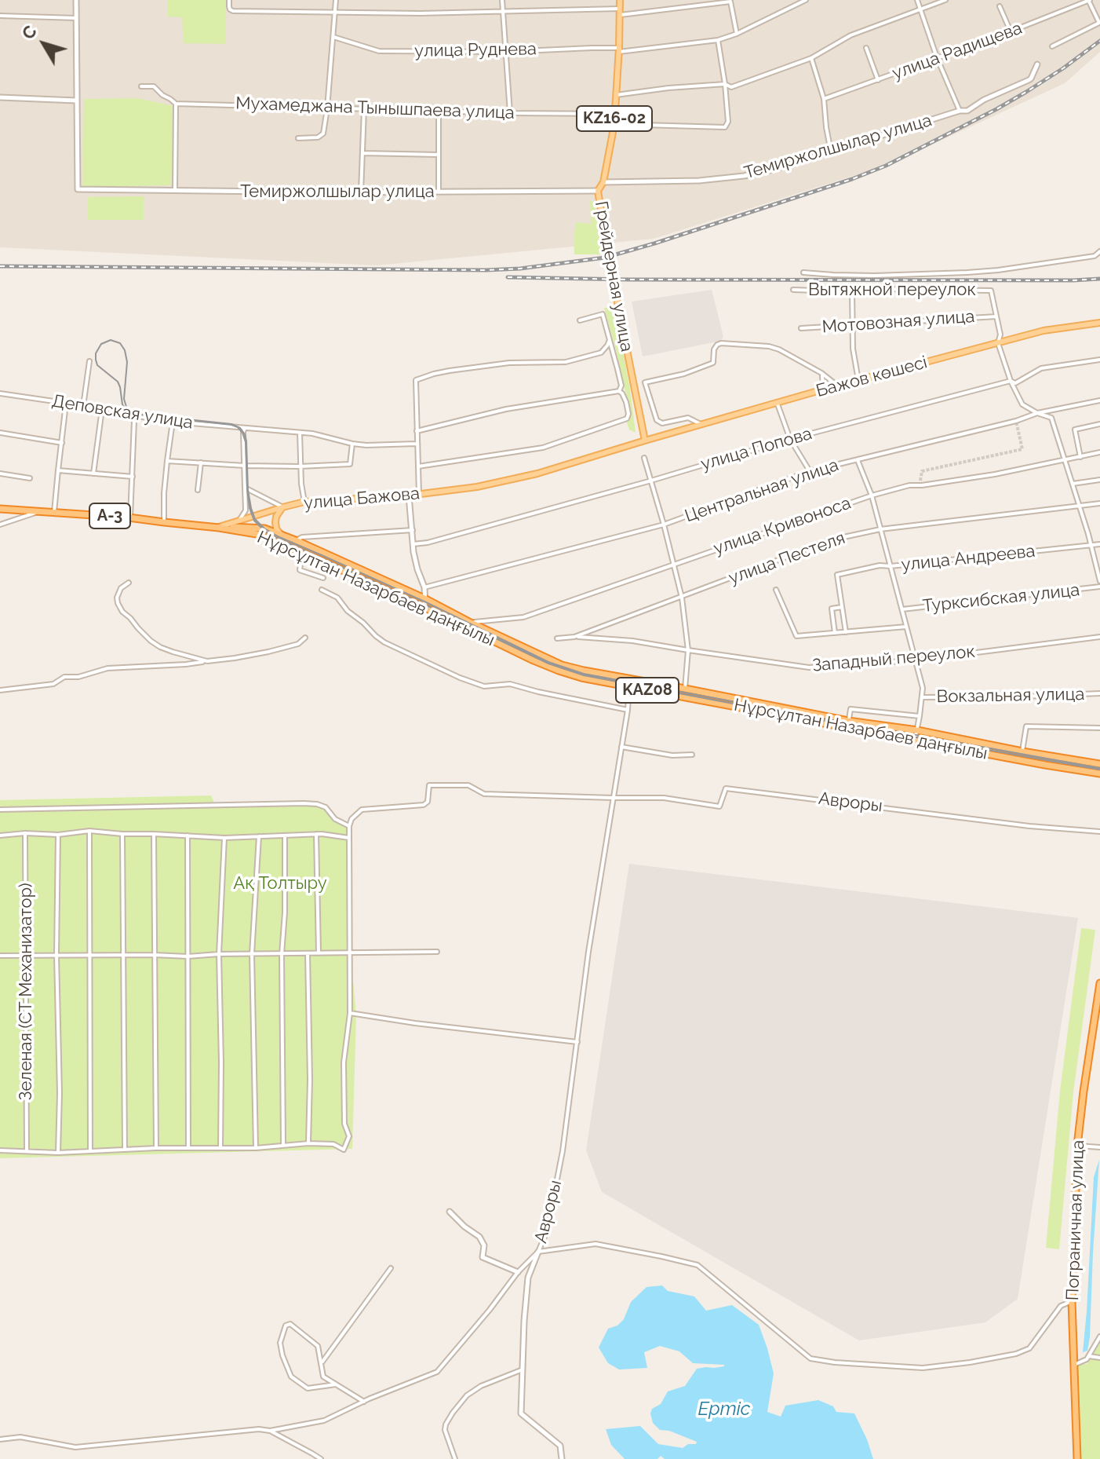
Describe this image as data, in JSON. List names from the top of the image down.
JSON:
{
  "streets": {
    "highway": [
      "улица Бажова",
      "A-3",
      "Нұрсұлтан Назарбаев даңғылы",
      "KAZ08",
      "Пограничная улица"
    ],
    "main road": ["KZ16-02", "Грейдерная улица", "Бажов көшесі"],
    "street": [
      "улица Руднева",
      "улица Радищева",
      "Мухамеджана Тынышпаева улица",
      "Темиржолшылар улица",
      "Вытяжной переулок",
      "Мотовозная улица",
      "Деповская улица",
      "улица Попова",
      "Центральная улица",
      "улица Кривоноса",
      "улица Пестеля",
      "улица Андреева",
      "Турксибская улица",
      "Западный переулок",
      "Вокзальная улица",
      "Авроры",
      "Зеленая (СТ Механизатор)"
    ]
  },
  "crossings": [
    ["улица Руднева", "Грейдерная улица"],
    ["Мухамеджана Тынышпаева улица", "Грейдерная улица"],
    ["Темиржолшылар улица", "Грейдерная улица"],
    ["Грейдерная улица", "Бажов көшесі"],
    ["Грейдерная улица", "улица Бажова"],
    ["Вытяжной переулок", "Мотовозная улица"],
    ["Бажов көшесі", "улица Бажова"],
    ["улица Бажова", "Нұрсұлтан Назарбаев даңғылы"],
    ["улица Кривоноса", "Нұрсұлтан Назарбаев даңғылы"],
    ["улица Пестеля", "Западный переулок"],
    ["Нұрсұлтан Назарбаев даңғылы", "Авроры"]
  ],
  "water": ["Ертіс"],
  "parks": ["Ақ Толтыру"],
  "north": "top left"
}
